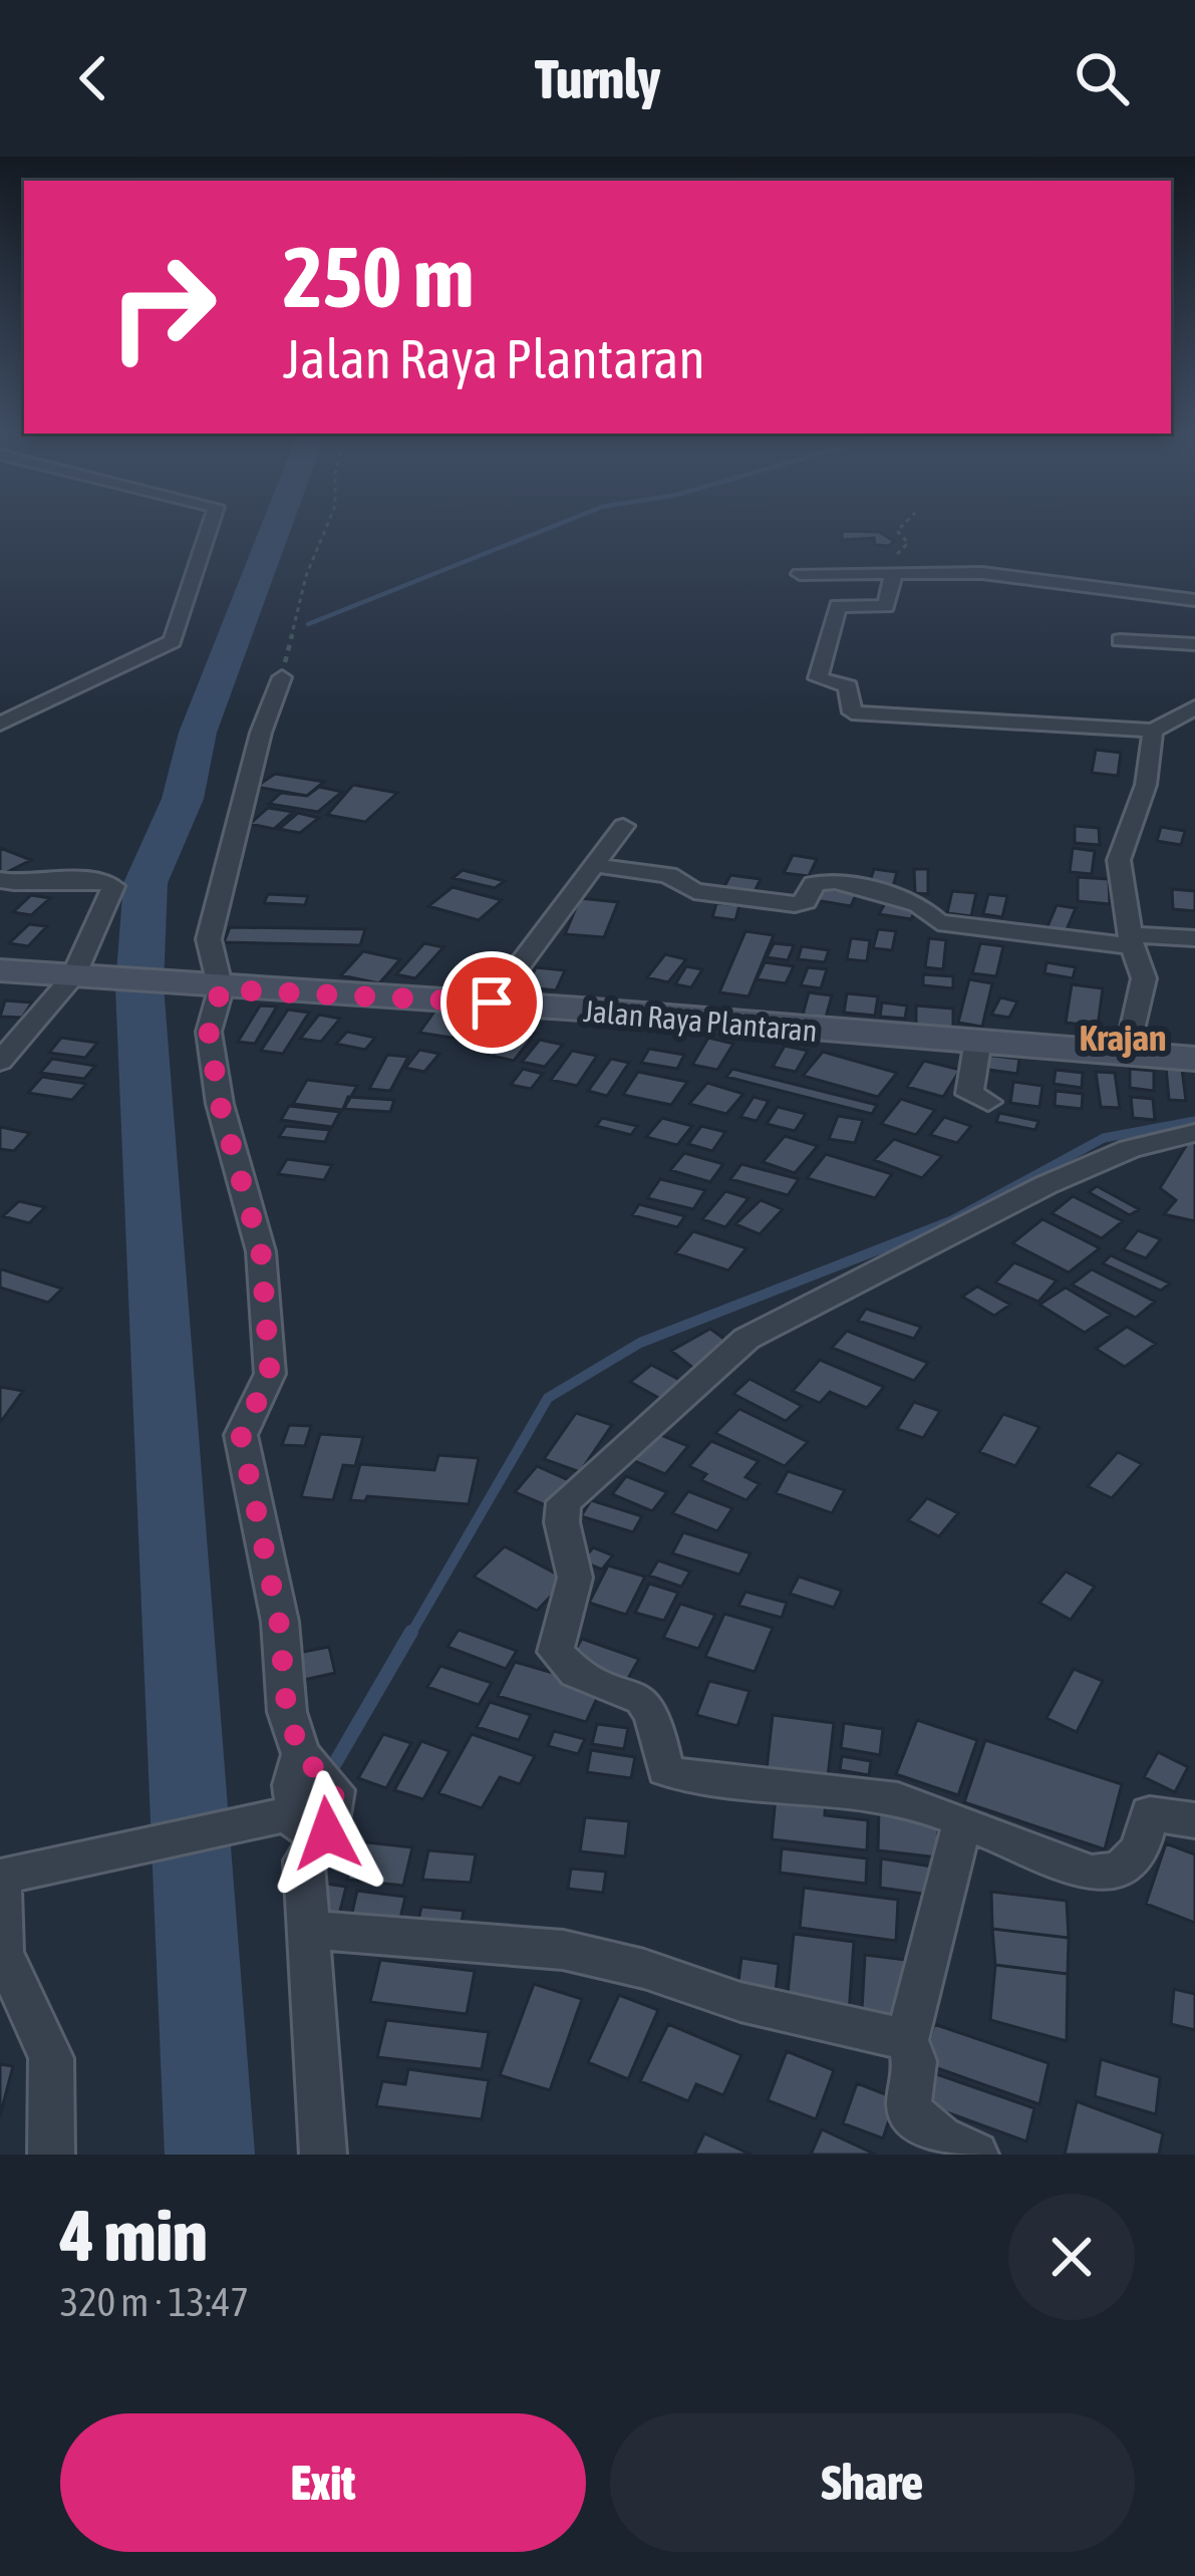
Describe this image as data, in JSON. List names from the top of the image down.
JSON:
{
  "streets": {
    "main road": ["Jalan Raya Plantaran"]
  },
  "districts": ["Krajan"],
  "page": {
    "header": "Turnly",
    "turn": ["250 m", "Jalan Raya Plantaran"],
    "heading": ["4 min", "320 m · 13:47"],
    "buttons": ["Exit", "Share"]
  }
}
